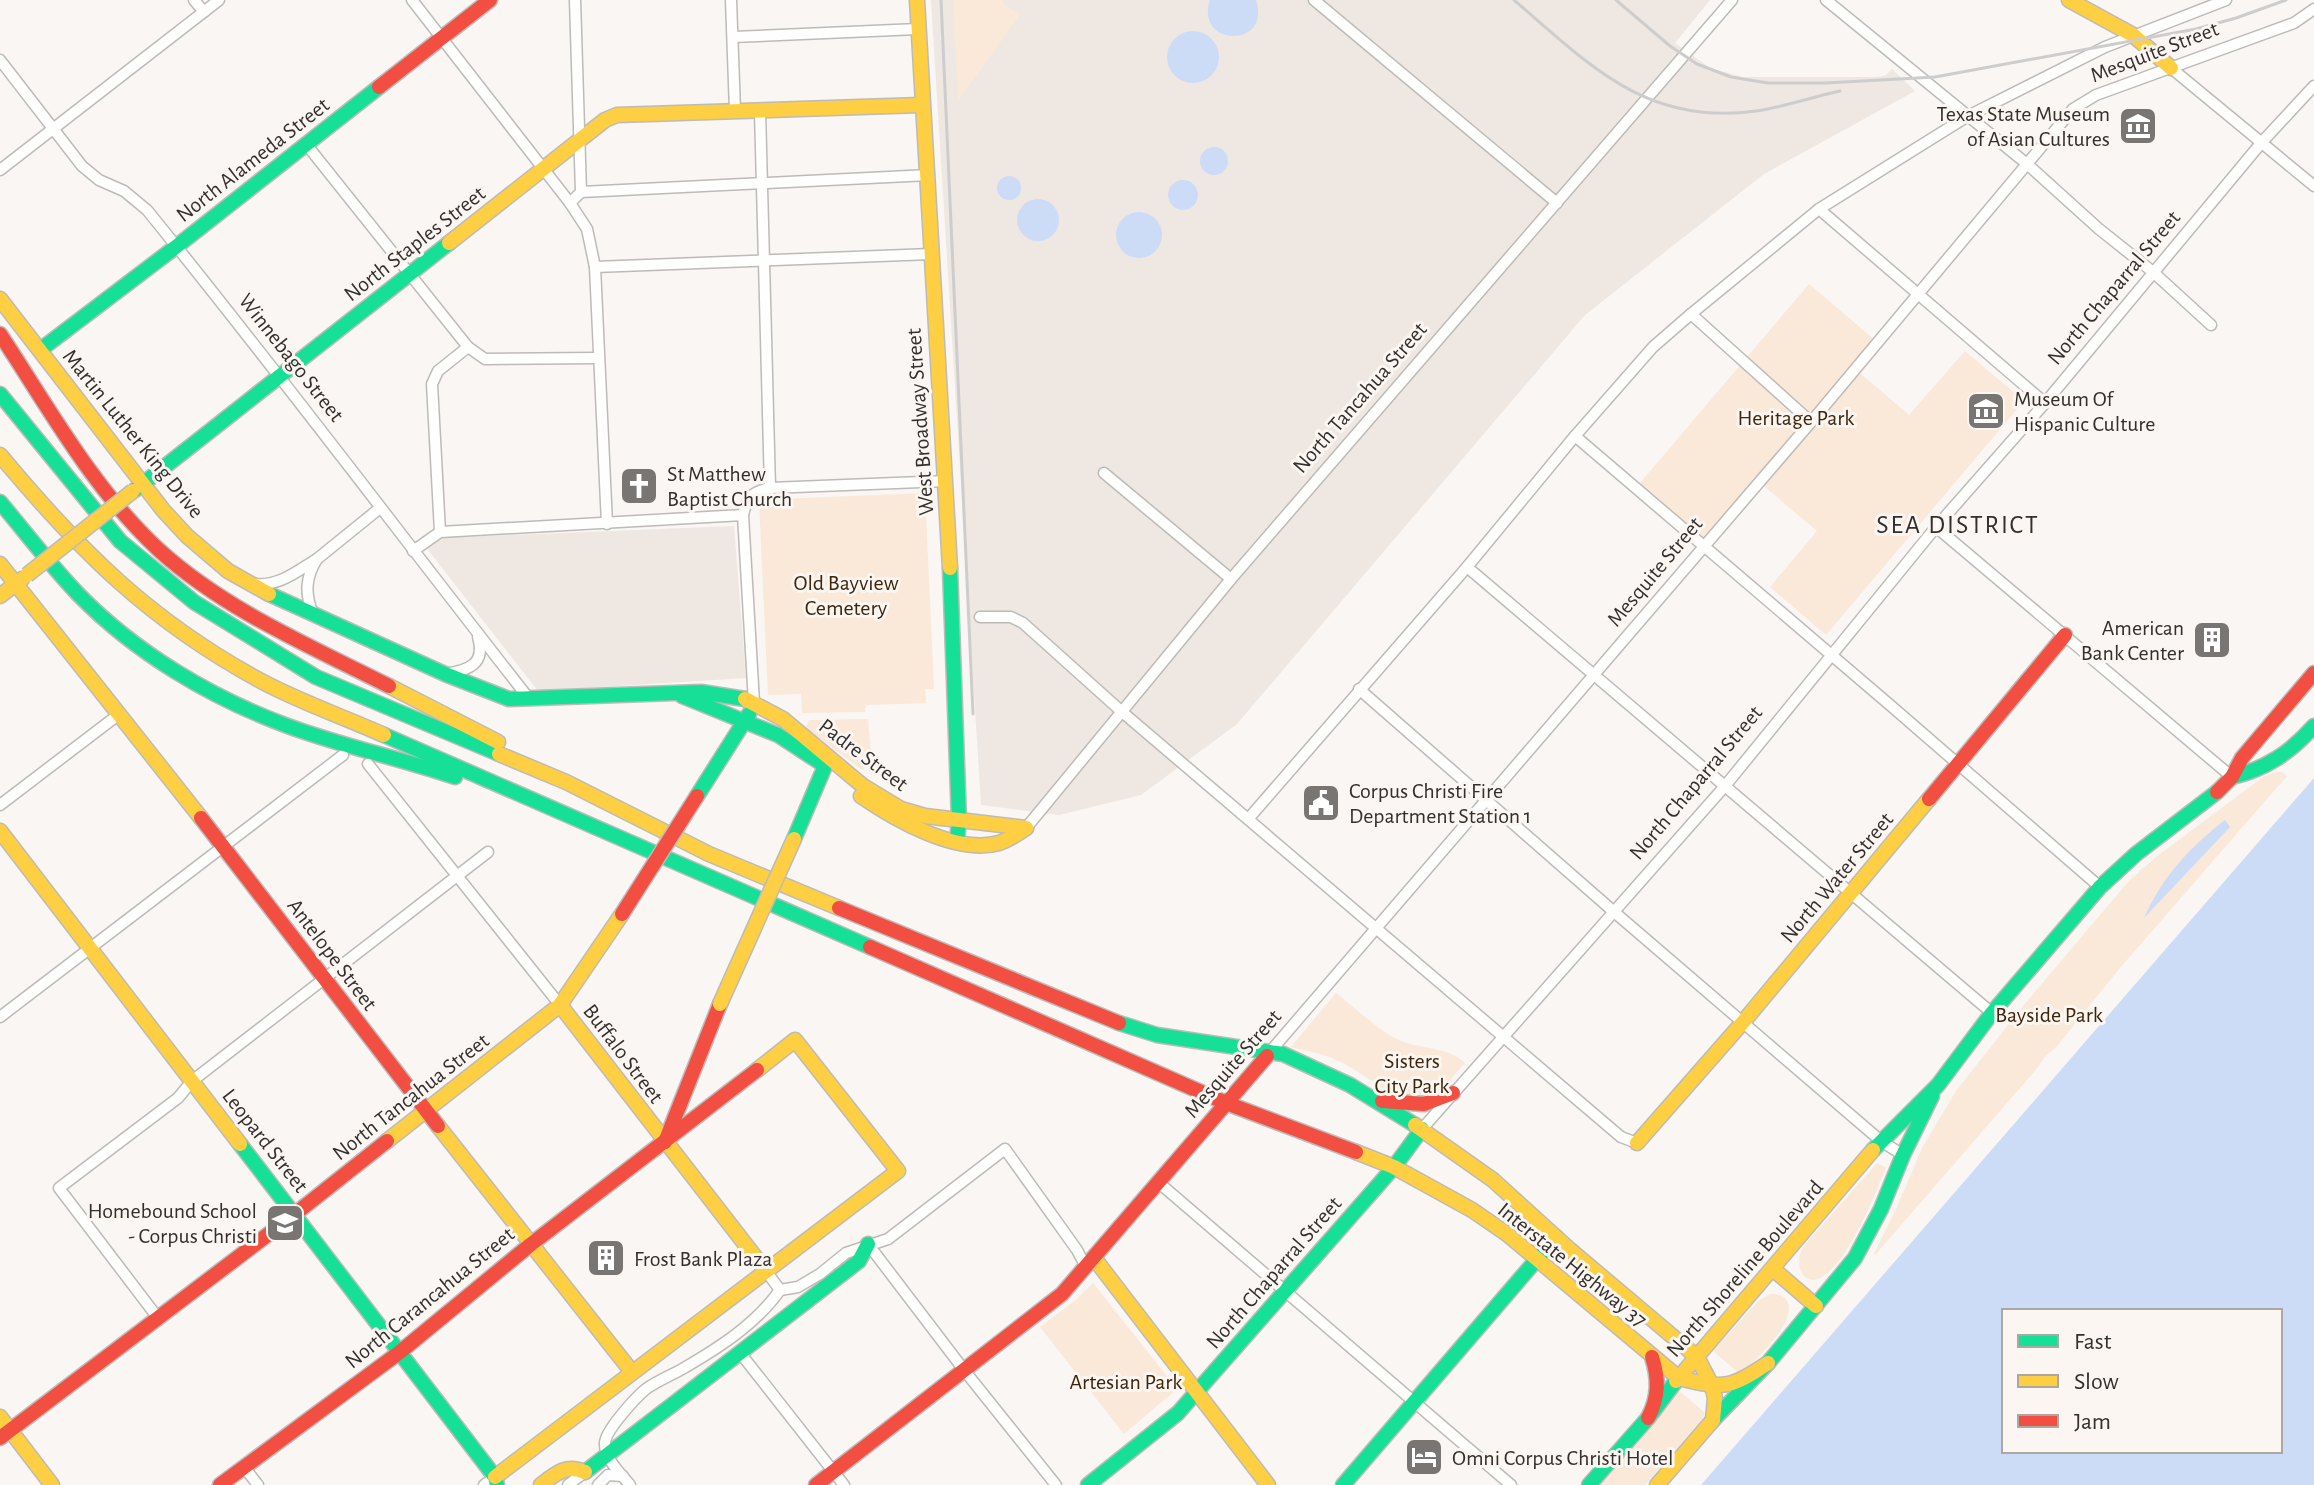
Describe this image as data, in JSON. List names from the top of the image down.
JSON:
{
  "streets": {
    "main road": [
      "Mesquite Street",
      "North Alameda Street",
      "North Staples Street",
      "North Chaparral Street",
      "North Tancahua Street",
      "West Broadway Street",
      "Martin Luther King Drive",
      "Padre Street",
      "North Water Street",
      "Antelope Street",
      "Buffalo Street",
      "Leopard Street",
      "Interstate Highway 37",
      "North Shoreline Boulevard",
      "North Carancahua Street"
    ],
    "street": ["Winnebago Street"]
  },
  "crossings": [
    ["Mesquite Street", "Interstate Highway 37"],
    ["North Alameda Street", "Winnebago Street"],
    ["North Alameda Street", "Martin Luther King Drive"],
    ["North Staples Street", "Winnebago Street"],
    ["North Staples Street", "West Broadway Street"],
    ["North Staples Street", "Martin Luther King Drive"],
    ["North Staples Street", "Antelope Street"],
    ["North Chaparral Street", "Interstate Highway 37"],
    ["Winnebago Street", "Padre Street"],
    ["North Tancahua Street", "Padre Street"],
    ["North Tancahua Street", "Antelope Street"],
    ["North Tancahua Street", "Buffalo Street"],
    ["North Tancahua Street", "Leopard Street"],
    ["West Broadway Street", "Padre Street"],
    ["Martin Luther King Drive", "Padre Street"],
    ["Antelope Street", "North Carancahua Street"],
    ["Buffalo Street", "North Carancahua Street"],
    ["Leopard Street", "North Carancahua Street"],
    ["Interstate Highway 37", "North Shoreline Boulevard"]
  ],
  "districts": ["SEA DISTRICT"],
  "parks": [
    "Heritage Park",
    "Old Bayview Cemetery",
    "Bayside Park",
    "Sisters City Park",
    "Artesian Park"
  ],
  "places": {
    "museum": ["Texas State Museum of Asian Cultures", "Museum Of Hispanic Culture"],
    "church": ["St Matthew Baptist Church"],
    "building": ["American Bank Center", "Frost Bank Plaza"],
    "public building": ["Corpus Christi Fire Department Station 1"],
    "school or university": ["Homebound School - Corpus Christi"],
    "hotel": ["Omni Corpus Christi Hotel"]
  },
  "legend": ["Fast", "Slow", "Jam"]
}
